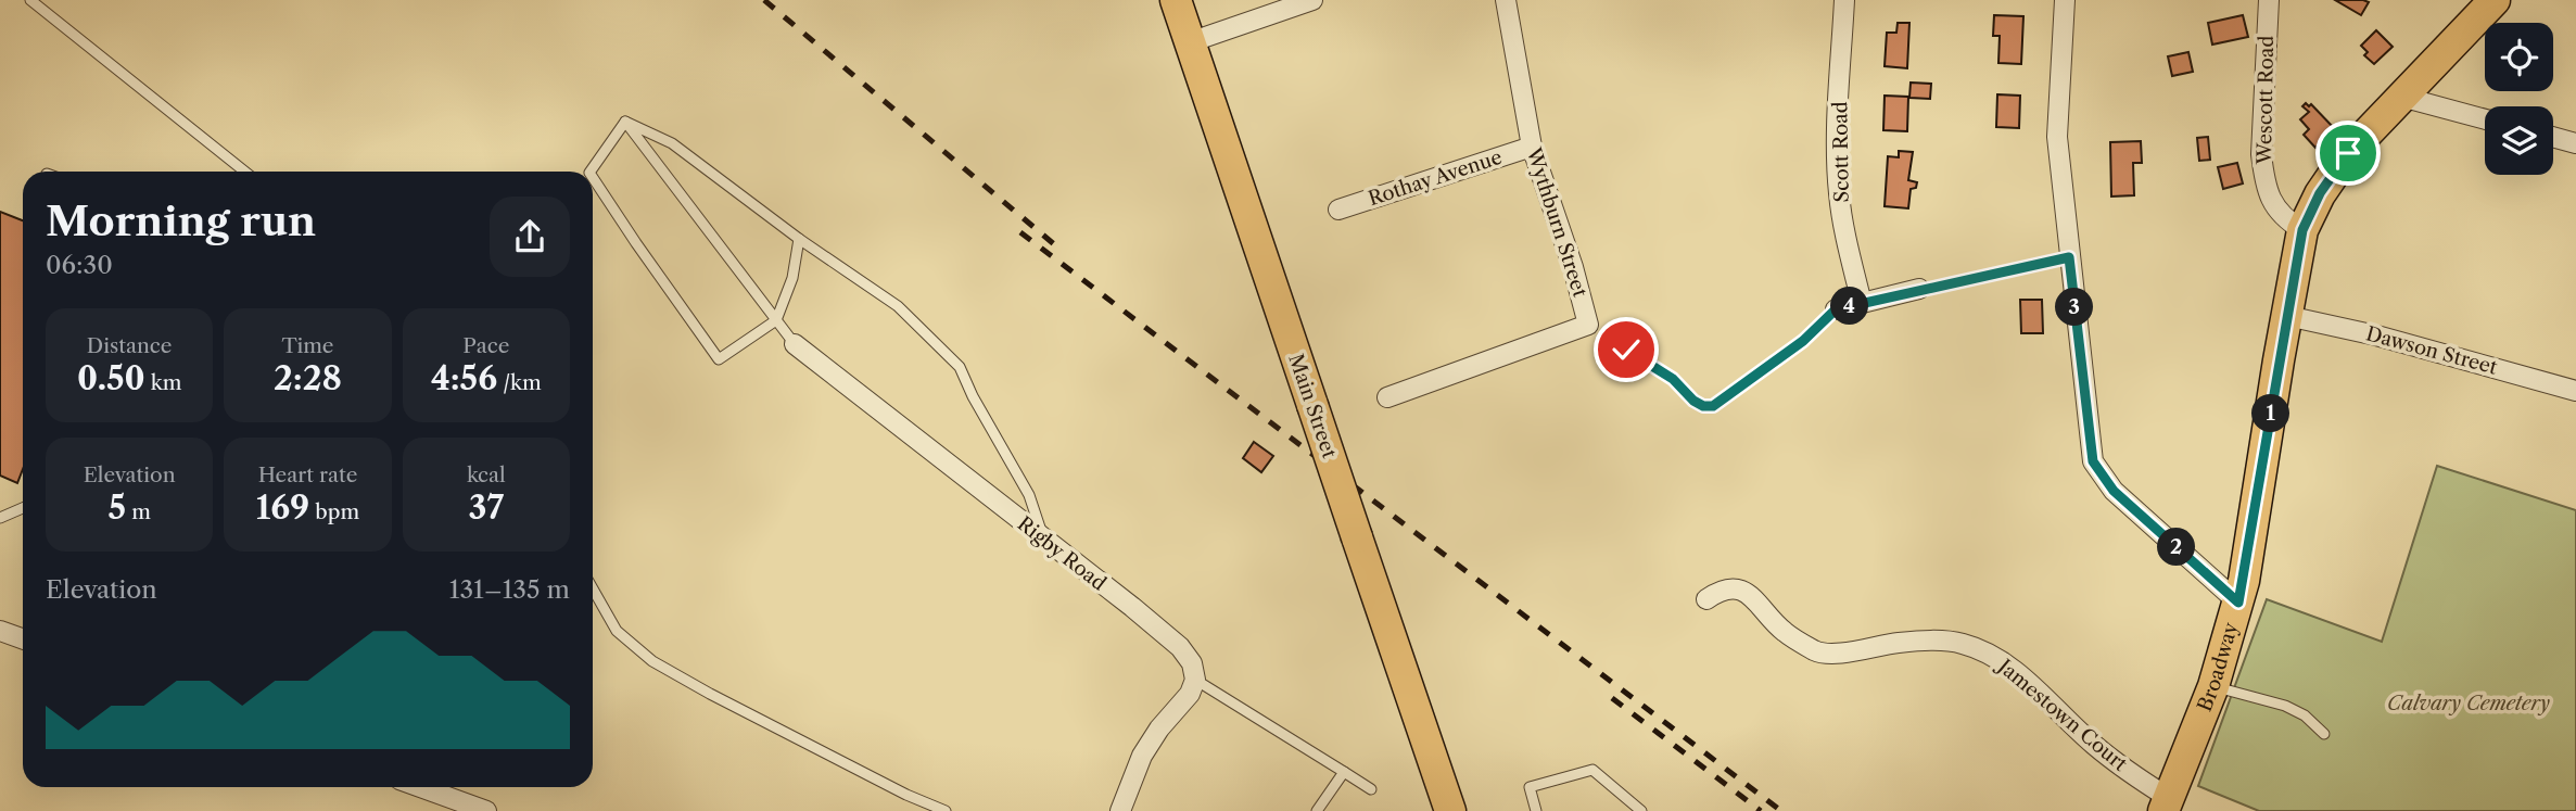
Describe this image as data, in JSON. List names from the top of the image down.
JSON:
{
  "streets": {
    "main road": ["Main Street", "Broadway"],
    "street": [
      "Wescott Road",
      "Scott Road",
      "Rothay Avenue",
      "Wythburn Street",
      "Dawson Street",
      "Rigby Road",
      "Jamestown Court"
    ]
  },
  "crossings": [
    ["Wescott Road", "Broadway"],
    ["Rothay Avenue", "Wythburn Street"],
    ["Dawson Street", "Broadway"],
    ["Broadway", "Jamestown Court"]
  ],
  "parks": ["Calvary Cemetery"],
  "page": {
    "heading": ["Morning run", "06:30"],
    "pins": [
      "4",
      "3",
      "1",
      "2"
    ],
    "stats": [
      ["Distance", "0.50 km"],
      ["Time", "2:28"],
      ["Pace", "4:56 /km"],
      ["Elevation", "5 m"],
      ["Heart rate", "169 bpm"],
      ["kcal", "37"]
    ],
    "chart": ["Elevation", "131–135 m"]
  }
}
